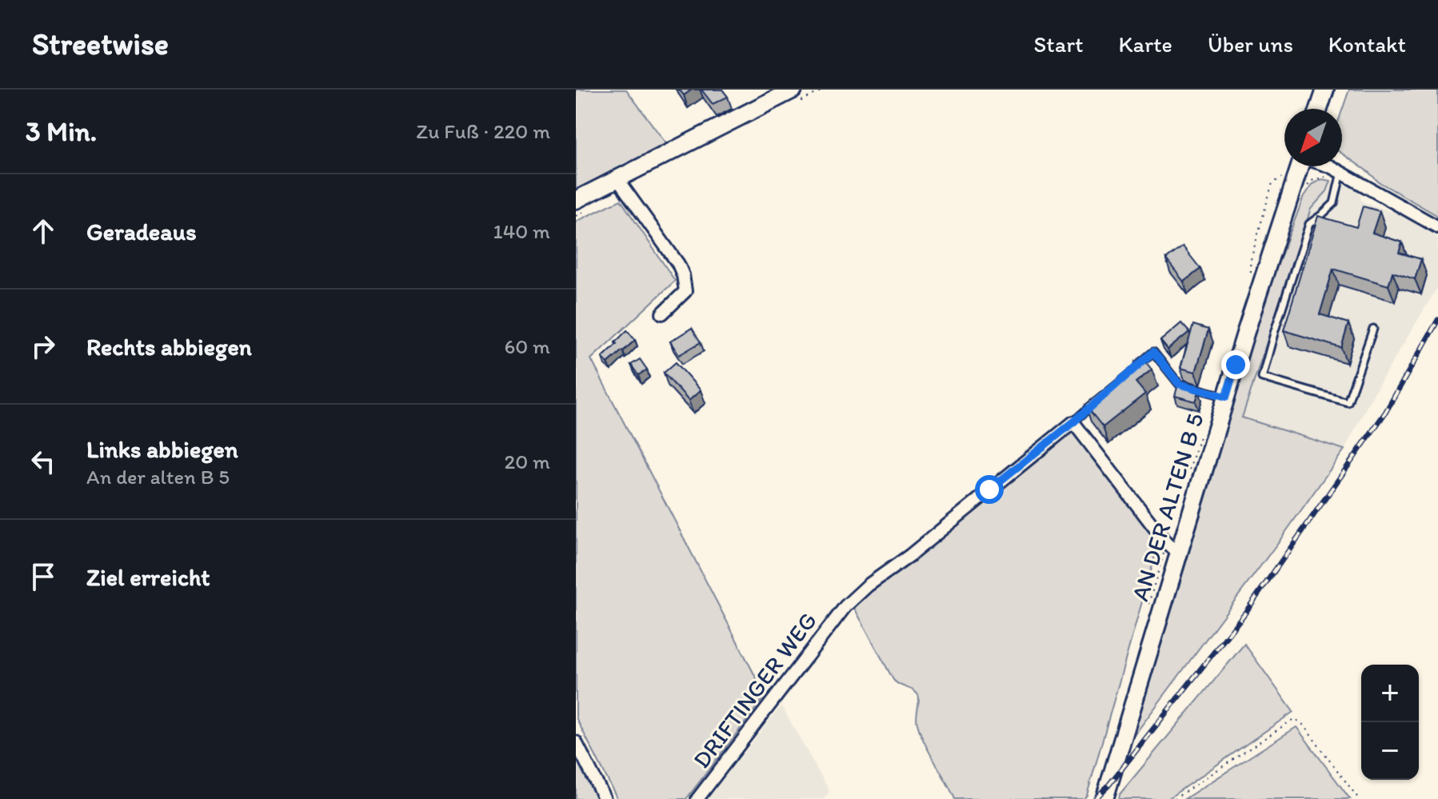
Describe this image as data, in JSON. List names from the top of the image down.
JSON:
{
  "streets": {
    "main road": ["AN DER ALTEN B 5"],
    "street": ["DRIFTINGER WEG"]
  },
  "north": "bottom left",
  "page": {
    "header": "Streetwise",
    "nav": [
      "Start",
      "Karte",
      "Über uns",
      "Kontakt"
    ],
    "heading": ["3 Min.", "Zu Fuß · 220 m"],
    "list": [
      ["Geradeaus", "140 m"],
      ["Rechts abbiegen", "60 m"],
      ["Links abbiegen", "An der alten B 5", "20 m"],
      "Ziel erreicht"
    ],
    "map_buttons": ["+", "−"]
  }
}
